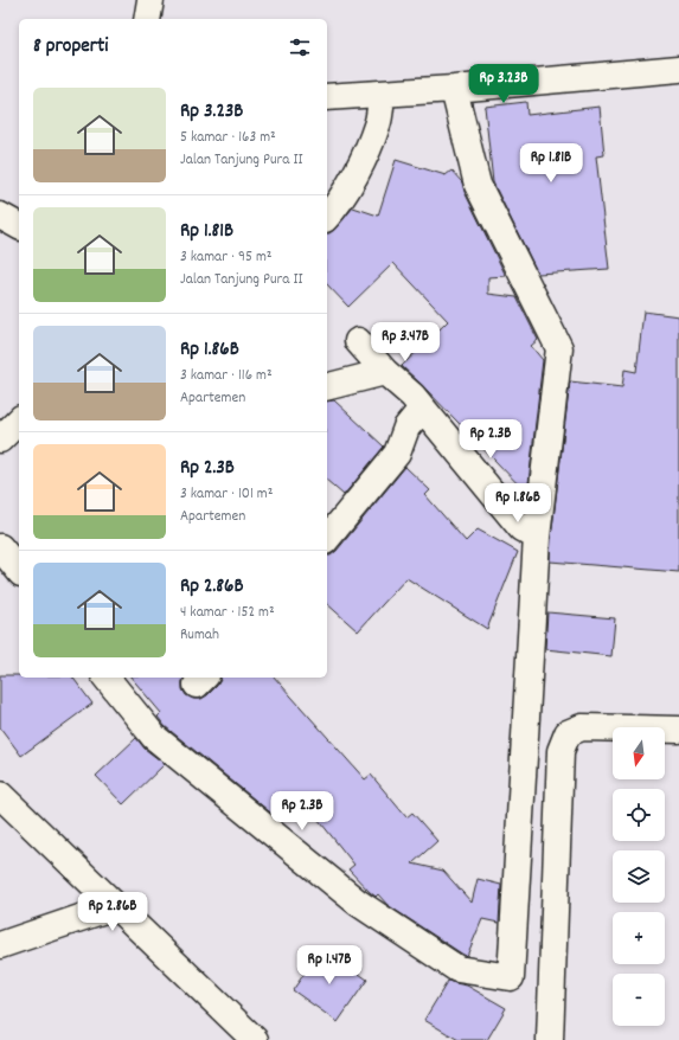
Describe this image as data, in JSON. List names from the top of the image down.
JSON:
{
  "north": "bottom",
  "page": {
    "heading": "8 properti",
    "price": [
      "Rp 3.23B",
      "Rp 1.81B",
      "Rp 3.47B",
      "Rp 2.3B",
      "Rp 1.86B",
      "Rp 2.3B",
      "Rp 2.86B",
      "Rp 1.47B"
    ],
    "list": [
      {
        "name": "Rp 3.23B",
        "note": "5 kamar · 163 m² · Jalan Tanjung Pura II"
      },
      {
        "name": "Rp 1.81B",
        "note": "3 kamar · 95 m² · Jalan Tanjung Pura II"
      },
      {
        "name": "Rp 1.86B",
        "note": "3 kamar · 116 m² · Apartemen"
      },
      {
        "name": "Rp 2.3B",
        "note": "3 kamar · 101 m² · Apartemen"
      },
      {
        "name": "Rp 2.86B",
        "note": "4 kamar · 152 m² · Rumah"
      }
    ],
    "map_buttons": ["+", "−"]
  }
}
